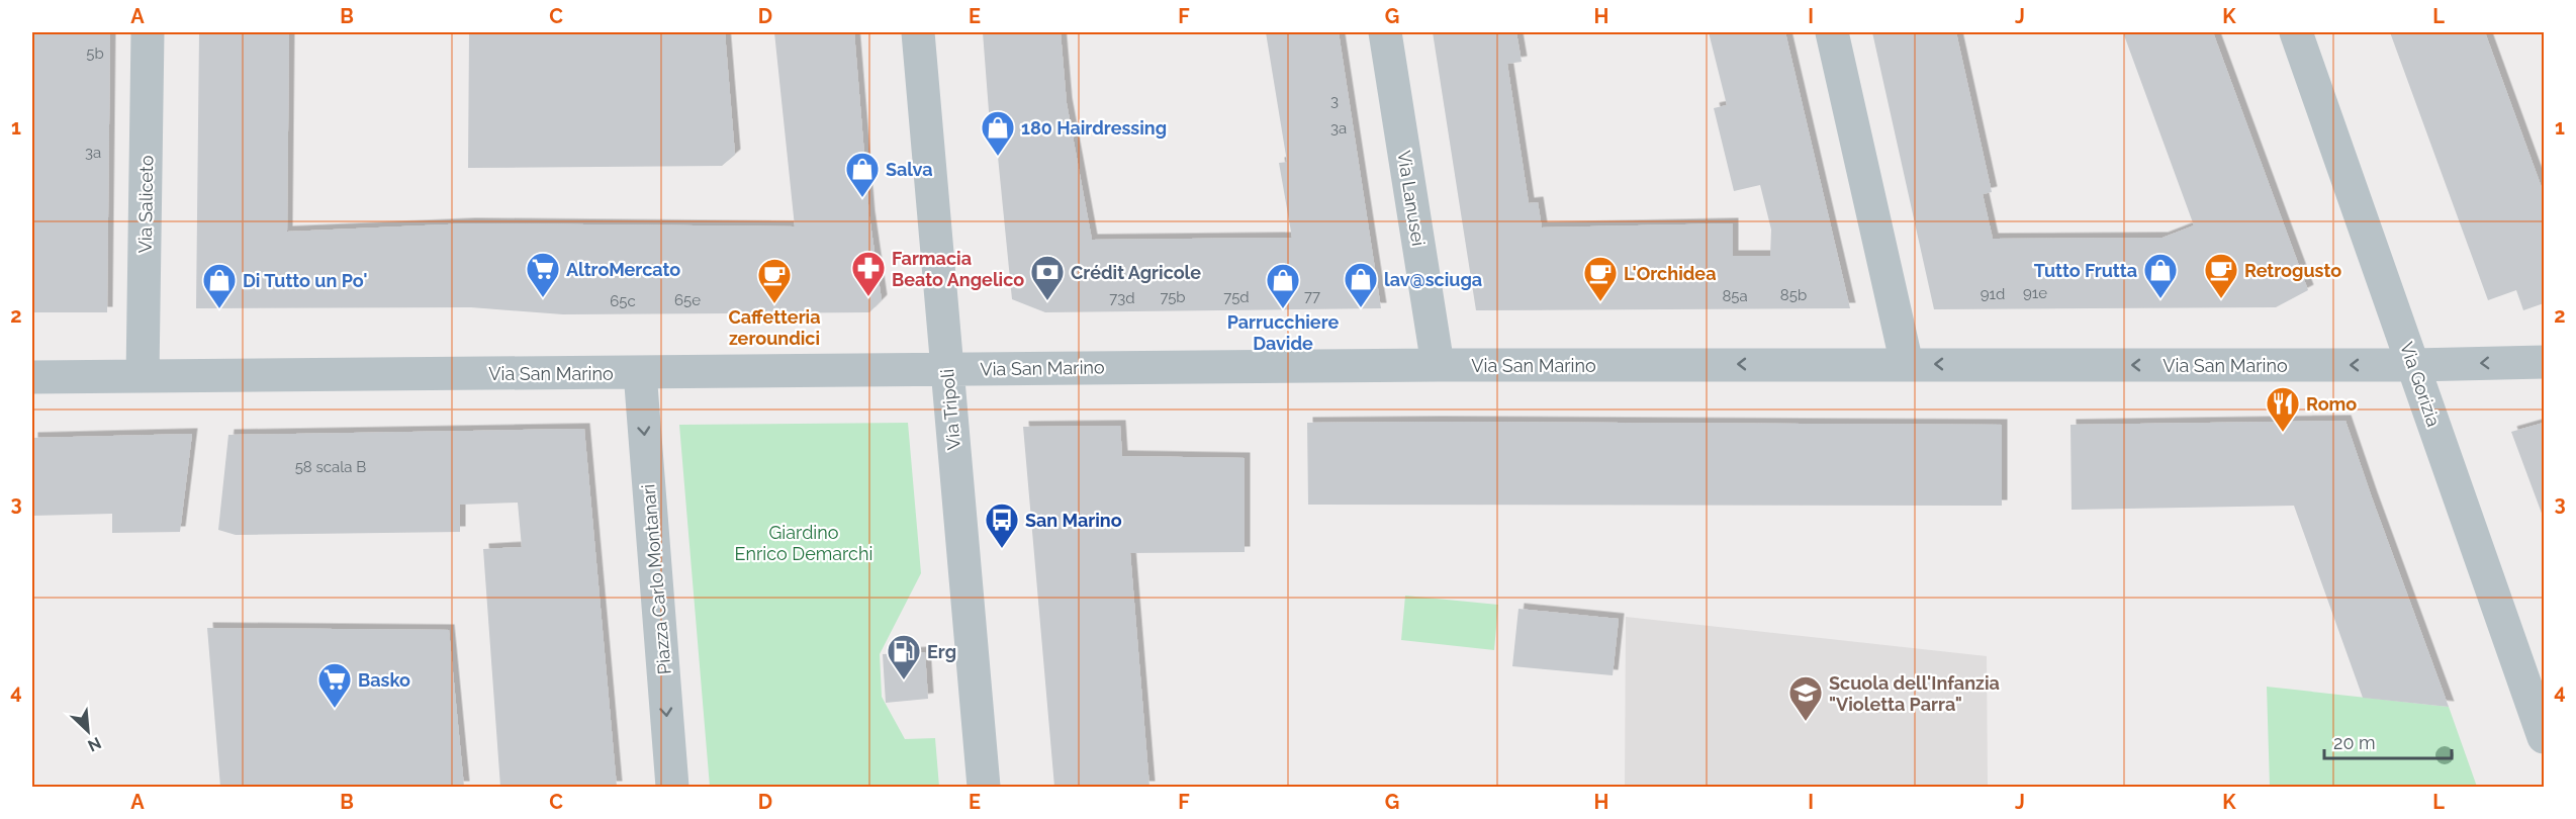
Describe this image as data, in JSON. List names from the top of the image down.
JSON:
{
  "streets": {
    "street": [
      "Via Lanusei",
      "Via Saliceto",
      "Via San Marino",
      "Via Gorizia",
      "Via Tripoli",
      "Piazza Carlo Montanari"
    ]
  },
  "crossings": [
    ["Via Lanusei", "Via San Marino"],
    ["Via Saliceto", "Via San Marino"],
    ["Via San Marino", "Via Gorizia"],
    ["Via San Marino", "Via Tripoli"],
    ["Via San Marino", "Piazza Carlo Montanari"]
  ],
  "one_way": ["Via San Marino", "Piazza Carlo Montanari"],
  "parks": ["Giardino Enrico Demarchi"],
  "places": {
    "shop": [
      "180 Hairdressing",
      "Salva",
      "Tutto Frutta",
      "lav@sciuga",
      "Di Tutto un Po'",
      "Parrucchiere Davide"
    ],
    "pharmacy": ["Farmacia Beato Angelico"],
    "supermarket": ["AltroMercato", "Basko"],
    "cafe": ["Retrogusto", "L'Orchidea", "Caffetteria zeroundici"],
    "bank": ["Crédit Agricole"],
    "restaurant": ["Romo"],
    "bus stop": ["San Marino"],
    "fuel station": ["Erg"],
    "school or university": ["Scuola dell'Infanzia \"Violetta Parra\""]
  },
  "house_numbers": [
    "5b",
    "3",
    "3a",
    "3a",
    "91e",
    "91d",
    "85b",
    "77",
    "85a",
    "75b",
    "75d",
    "73d",
    "65e",
    "65c",
    "58 scala B"
  ],
  "scale_bar": "20 m",
  "north": "bottom right",
  "grid": {
    "columns": [
      "A",
      "B",
      "C",
      "D",
      "E",
      "F",
      "G",
      "H",
      "I",
      "J",
      "K",
      "L"
    ],
    "rows": [
      "1",
      "2",
      "3",
      "4"
    ]
  }
}
